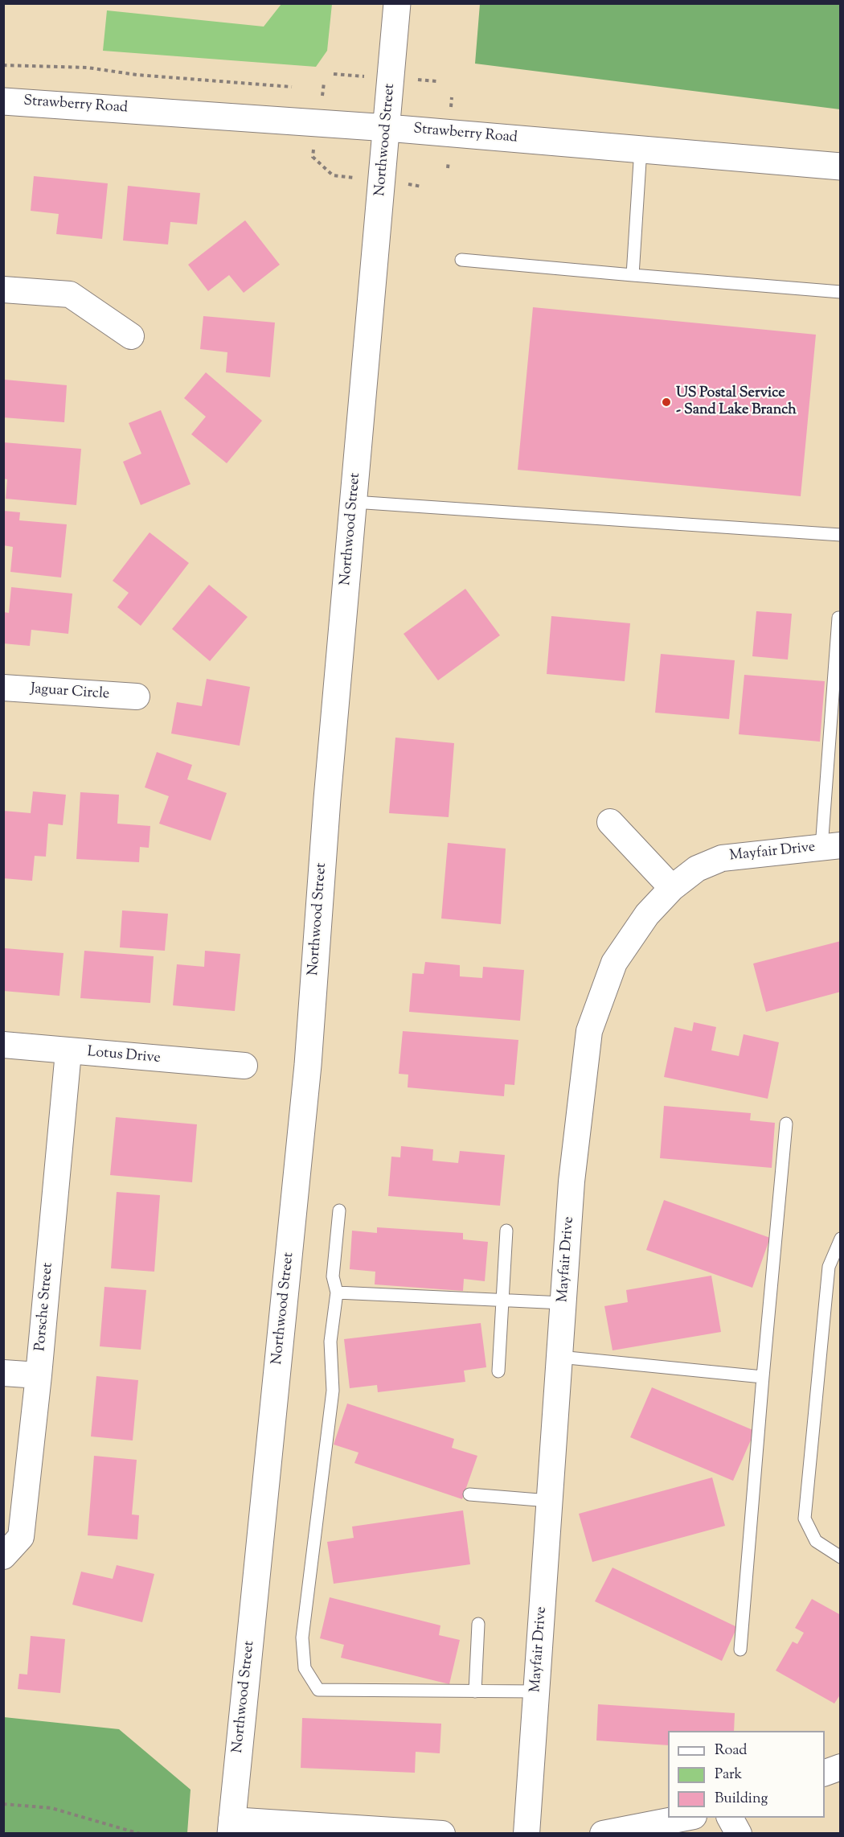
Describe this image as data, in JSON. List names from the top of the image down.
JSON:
{
  "streets": {
    "street": [
      "Strawberry Road",
      "Northwood Street",
      "Jaguar Circle",
      "Mayfair Drive",
      "Lotus Drive",
      "Porsche Street"
    ]
  },
  "crossings": [
    ["Strawberry Road", "Northwood Street"],
    ["Lotus Drive", "Porsche Street"]
  ],
  "places": ["US Postal Service - Sand Lake Branch"],
  "legend": ["Road", "Park", "Building"]
}
